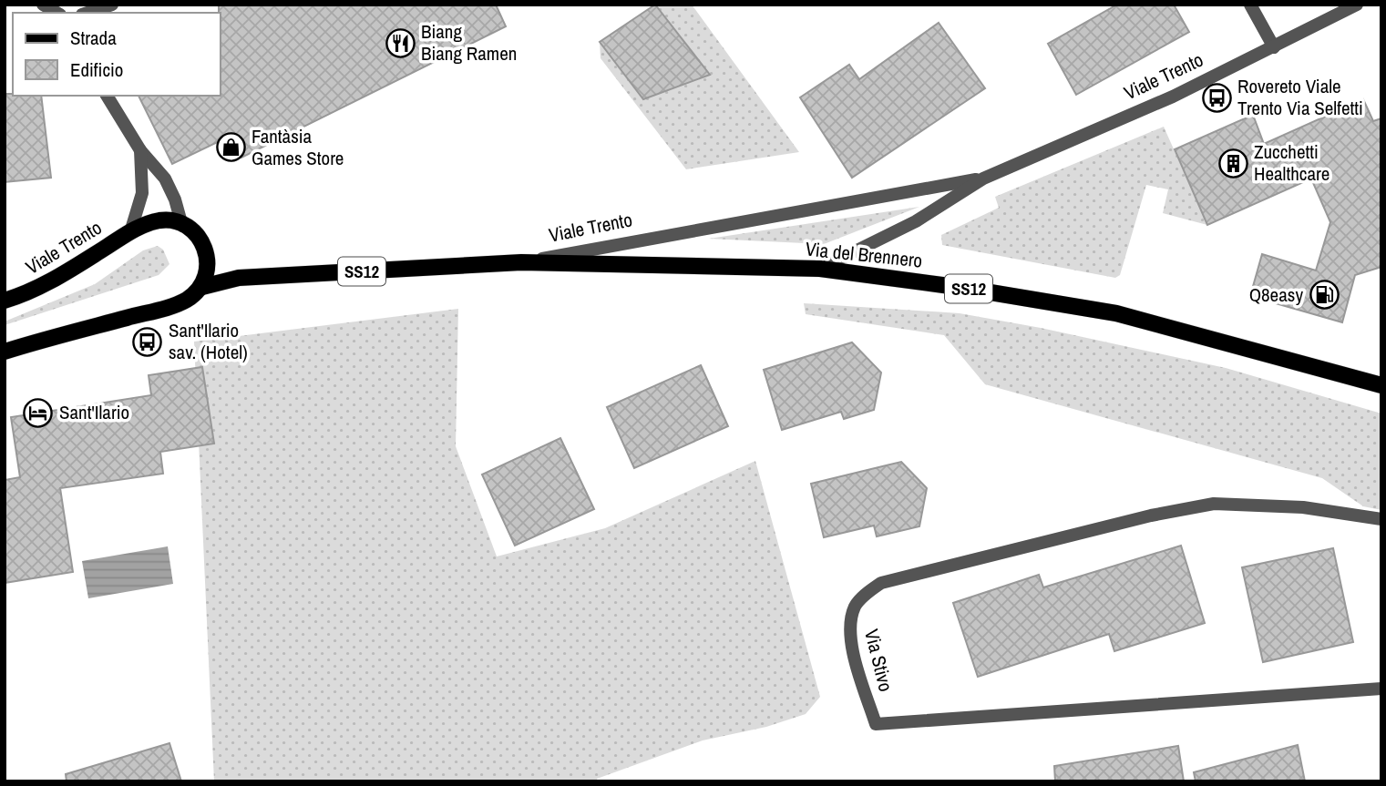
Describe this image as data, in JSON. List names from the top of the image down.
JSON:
{
  "streets": {
    "main road": ["Viale Trento", "Via del Brennero", "SS12"],
    "street": ["Via Stivo"]
  },
  "crossings": [
    ["Viale Trento", "Via del Brennero"]
  ],
  "places": {
    "restaurant": ["Biang Biang Ramen"],
    "bus stop": ["Rovereto Viale Trento Via Selfetti", "Sant'Ilario sav. (Hotel)"],
    "shop": ["Fantàsia Games Store"],
    "building": ["Zucchetti Healthcare"],
    "fuel station": ["Q8easy"],
    "hotel": ["Sant'Ilario"]
  },
  "legend": ["Strada", "Edificio"]
}
